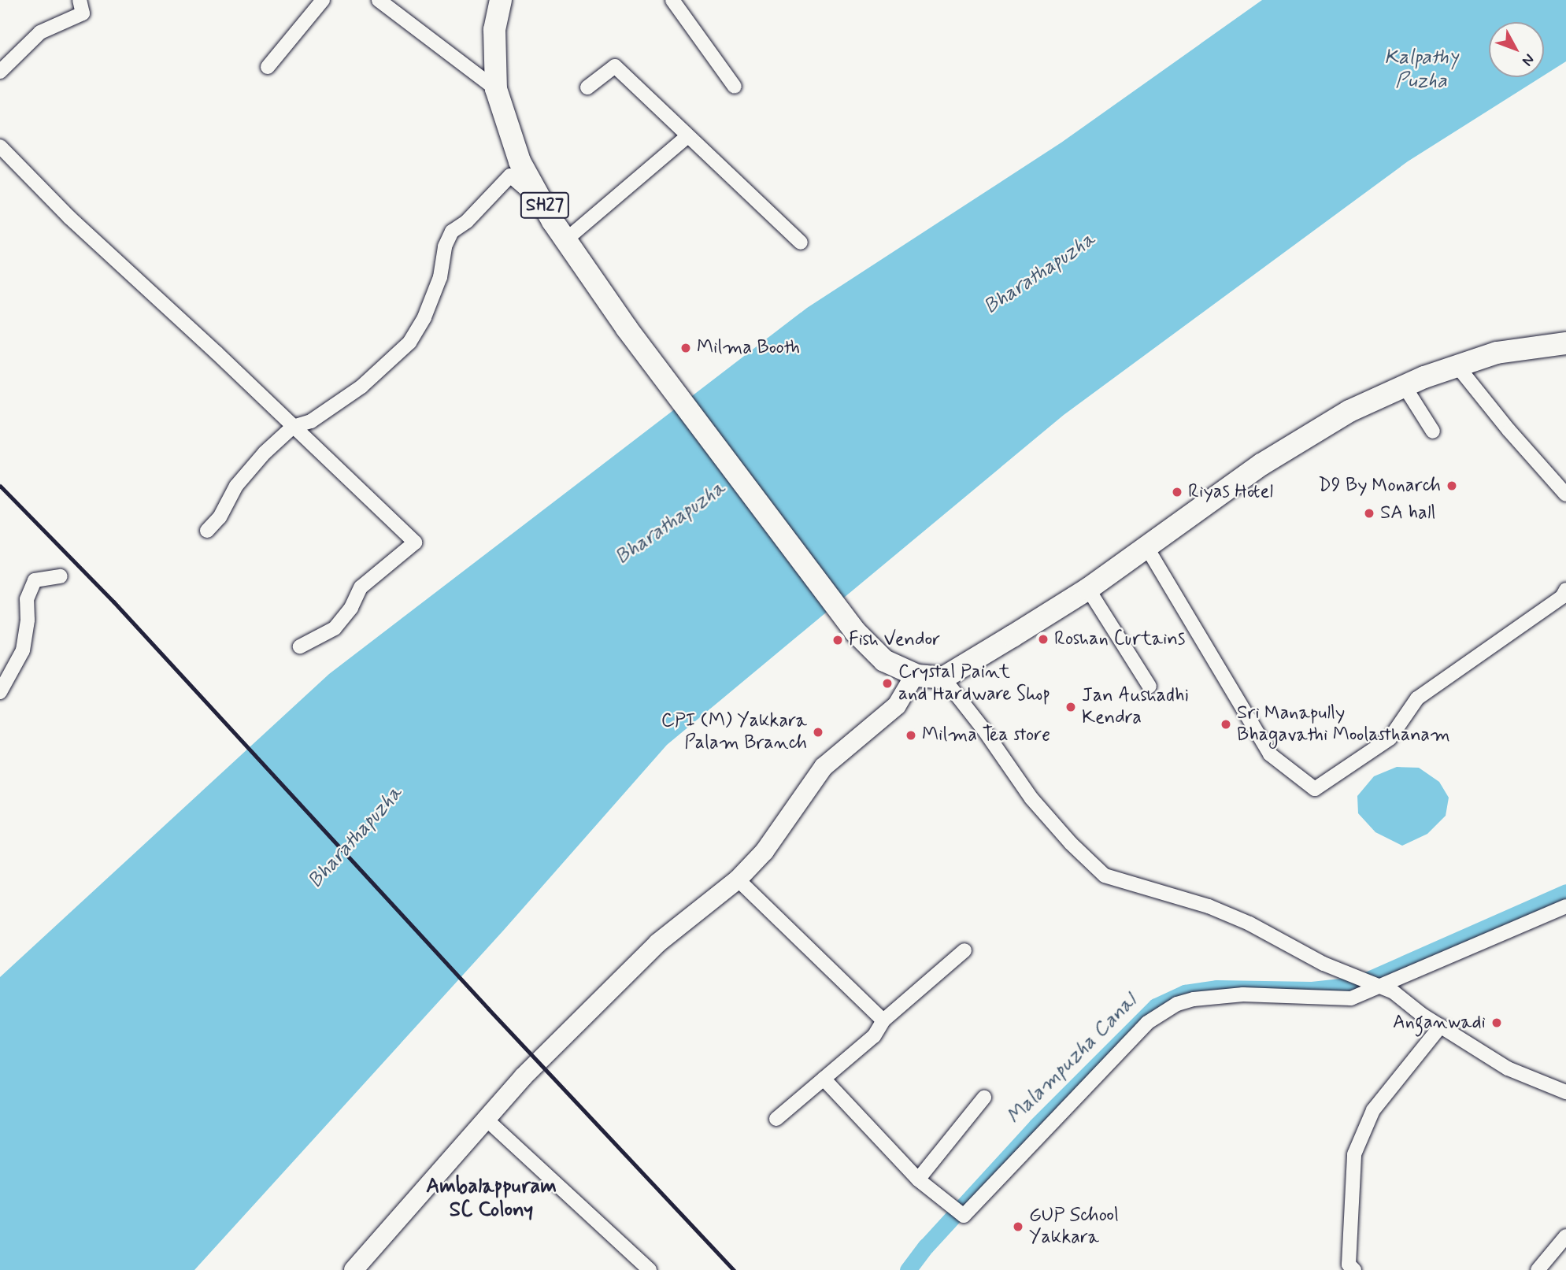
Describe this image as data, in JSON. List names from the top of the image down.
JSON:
{
  "streets": {
    "main road": ["SH27"]
  },
  "districts": ["Ambalappuram SC Colony"],
  "water": ["Kalpathy Puzha", "Bharathapuzha", "Malampuzha Canal"],
  "places": [
    "Milma Booth",
    "D9 By Monarch",
    "Riyas Hotel",
    "SA hall",
    "Roshan Curtains",
    "Fish Vendor",
    "Crystal Paint and Hardware Shop",
    "Jan Aushadhi Kendra",
    "Sri Manapully Bhagavathi Moolasthanam",
    "CPI (M) Yakkara Palam Branch",
    "Milma Tea store",
    "Anganwadi",
    "GUP School Yakkara"
  ],
  "north": "bottom right"
}
